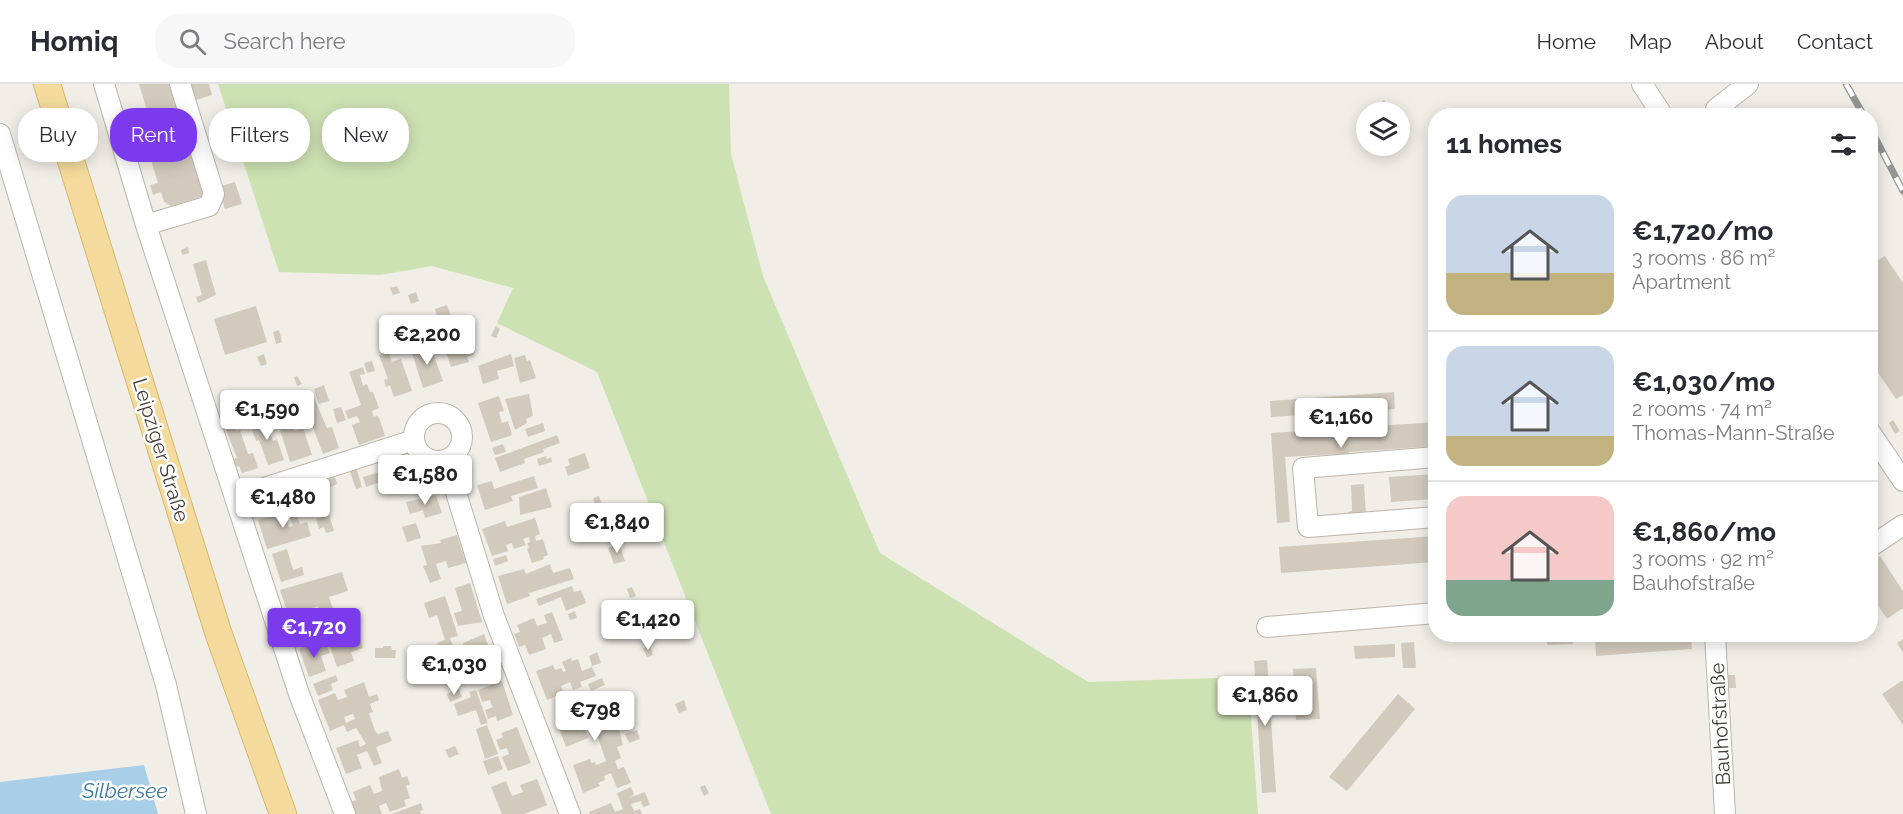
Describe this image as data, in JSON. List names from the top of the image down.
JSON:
{
  "streets": {
    "main road": ["Leipziger Straße"],
    "street": ["Bauhofstraße"]
  },
  "water": ["Silbersee"],
  "page": {
    "header": "Homiq",
    "search": "Search here",
    "nav": [
      "Home",
      "Map",
      "About",
      "Contact"
    ],
    "chip": [
      "Buy",
      "Rent",
      "Filters",
      "New"
    ],
    "heading": "11 homes",
    "list": [
      {
        "name": "€1,720/mo",
        "note": "3 rooms · 86 m² · Apartment"
      },
      {
        "name": "€1,030/mo",
        "note": "2 rooms · 74 m² · Thomas-Mann-Straße"
      },
      {
        "name": "€1,860/mo",
        "note": "3 rooms · 92 m² · Bauhofstraße"
      }
    ],
    "price": [
      "€2,200",
      "€1,590",
      "€1,160",
      "€1,580",
      "€1,480",
      "€1,840",
      "€1,420",
      "€1,720",
      "€1,030",
      "€1,860",
      "€798"
    ]
  }
}
